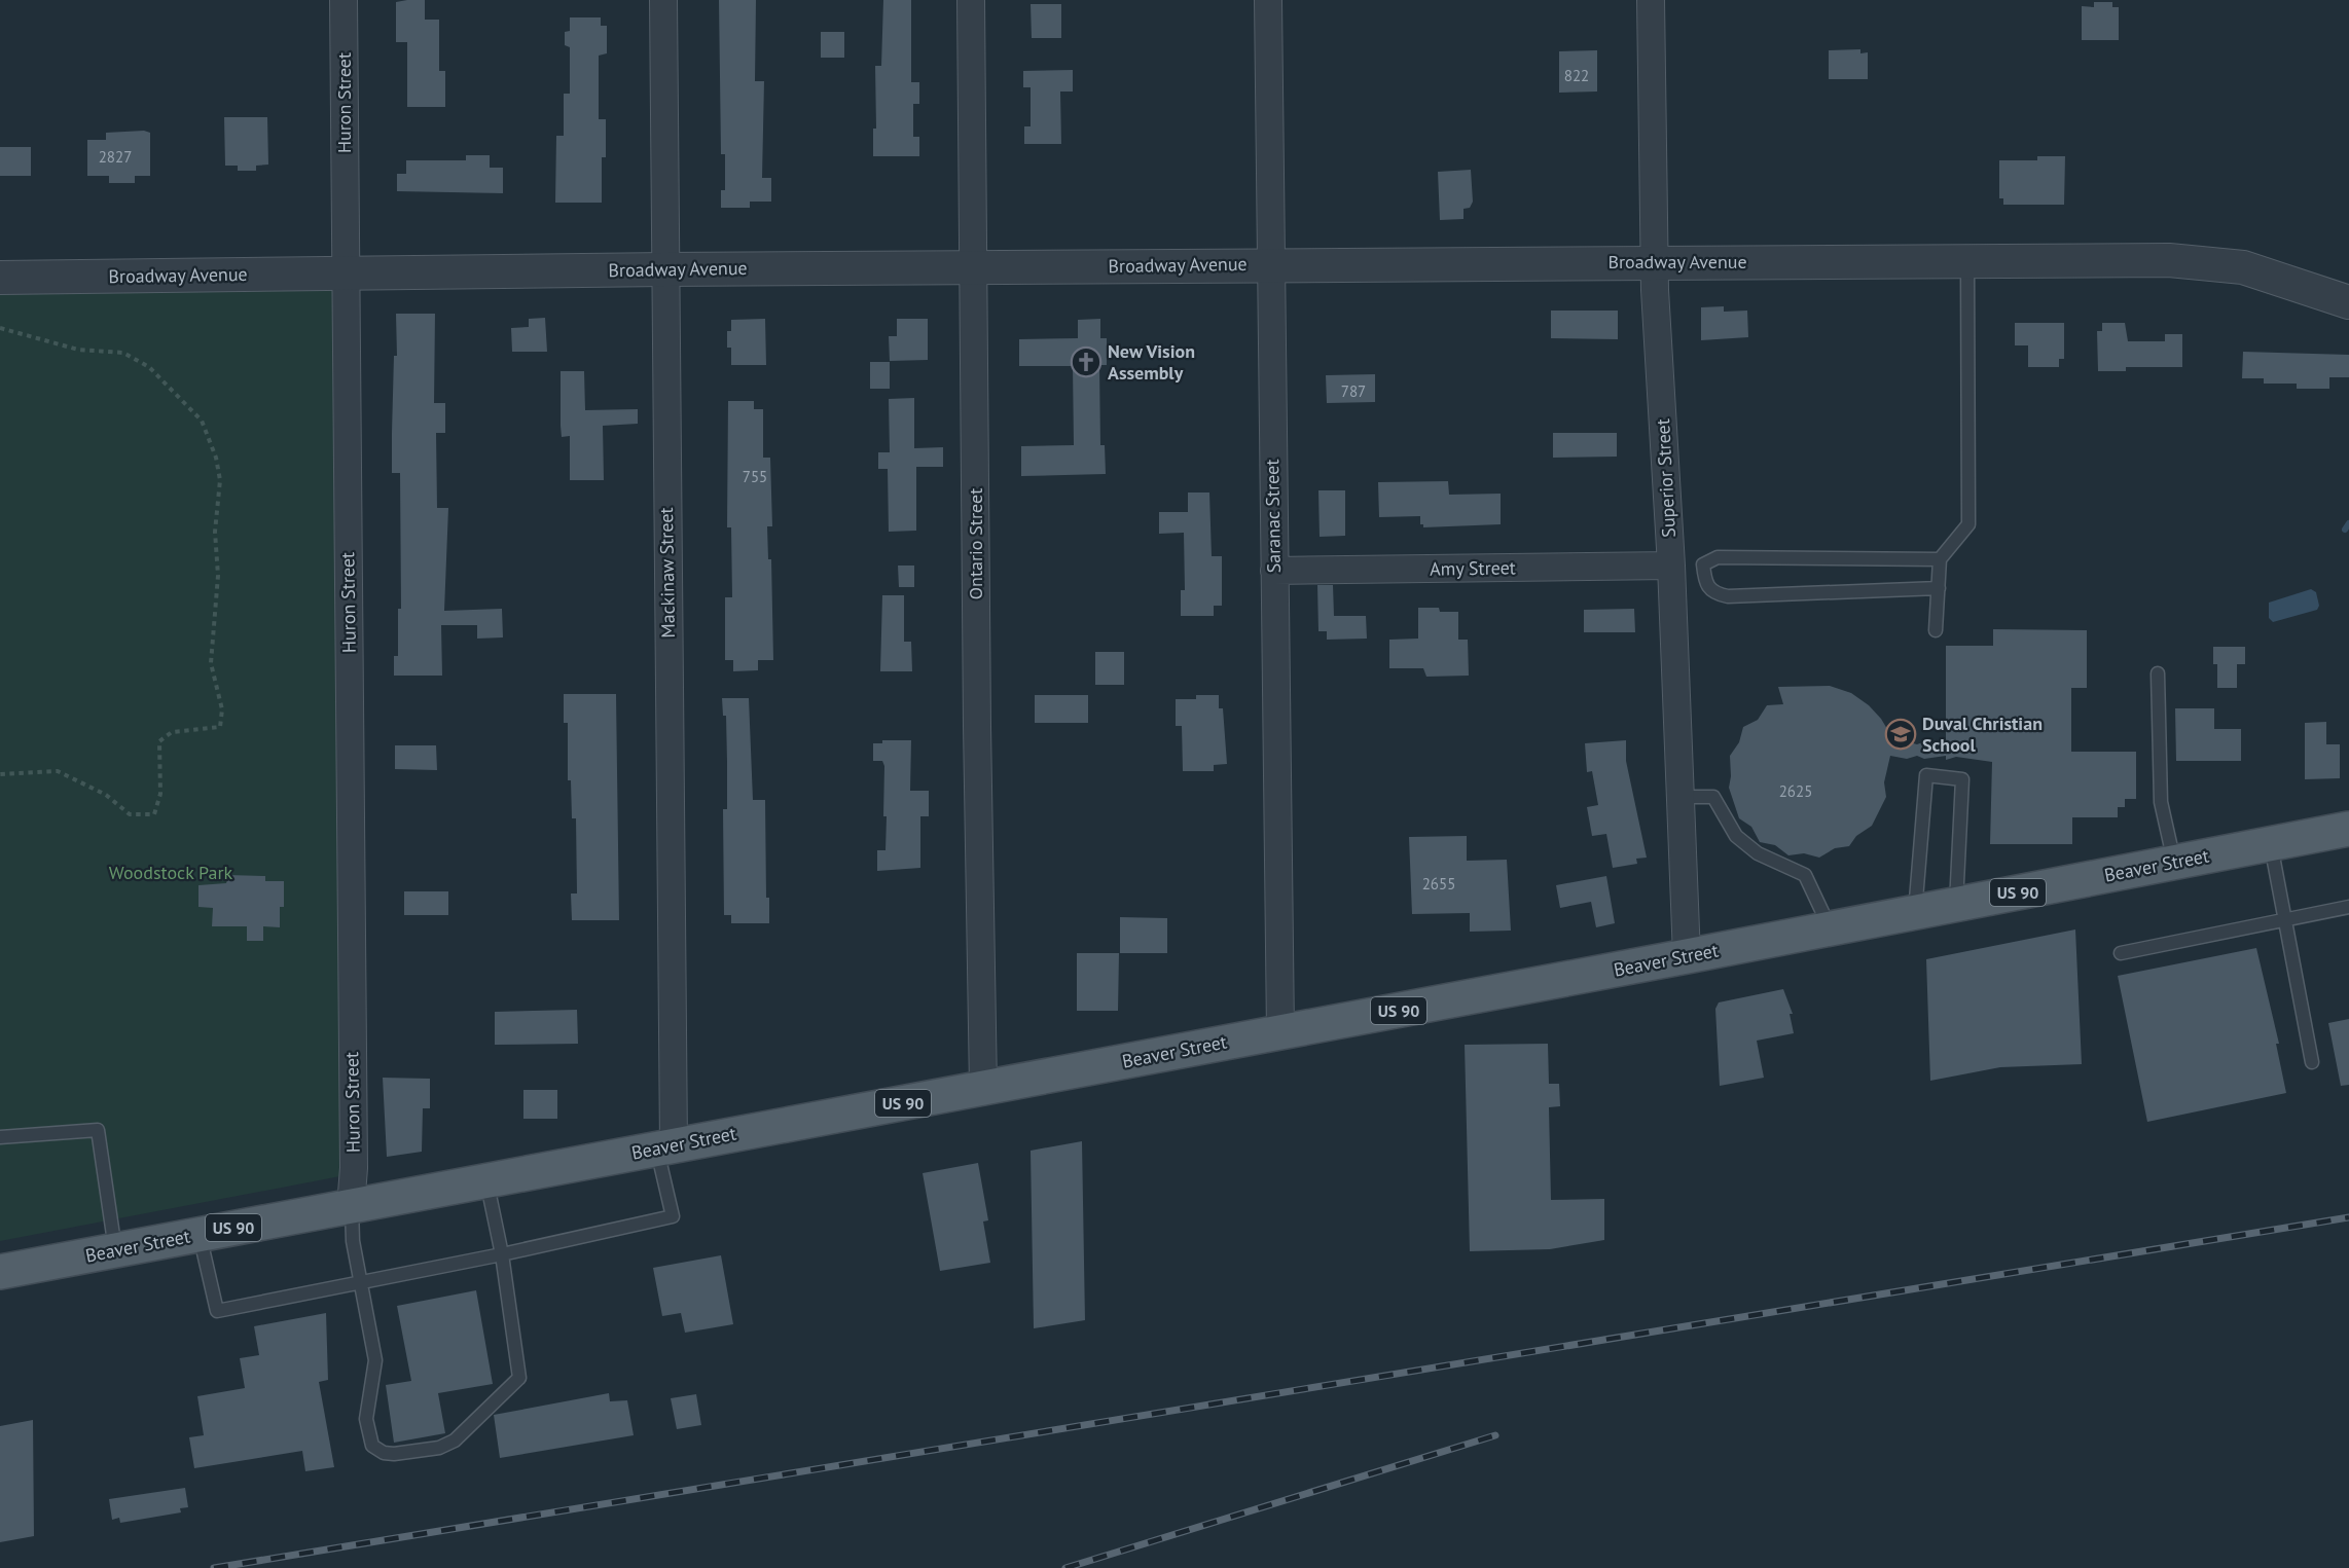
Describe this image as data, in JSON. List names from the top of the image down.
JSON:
{
  "streets": {
    "main road": ["Beaver Street", "US 90"],
    "street": [
      "Huron Street",
      "Broadway Avenue",
      "Superior Street",
      "Saranac Street",
      "Ontario Street",
      "Amy Street",
      "Mackinaw Street"
    ]
  },
  "crossings": [
    ["Huron Street", "Broadway Avenue"],
    ["Huron Street", "Beaver Street"],
    ["Broadway Avenue", "Superior Street"],
    ["Broadway Avenue", "Saranac Street"],
    ["Broadway Avenue", "Ontario Street"],
    ["Broadway Avenue", "Mackinaw Street"],
    ["Superior Street", "Amy Street"],
    ["Superior Street", "Beaver Street"],
    ["Saranac Street", "Amy Street"],
    ["Saranac Street", "Beaver Street"],
    ["Ontario Street", "Beaver Street"],
    ["Mackinaw Street", "Beaver Street"]
  ],
  "parks": ["Woodstock Park"],
  "places": {
    "church": ["New Vision Assembly"],
    "school or university": ["Duval Christian School"]
  },
  "house_numbers": [
    "822",
    "2827",
    "787",
    "755",
    "2625",
    "2655"
  ]
}
